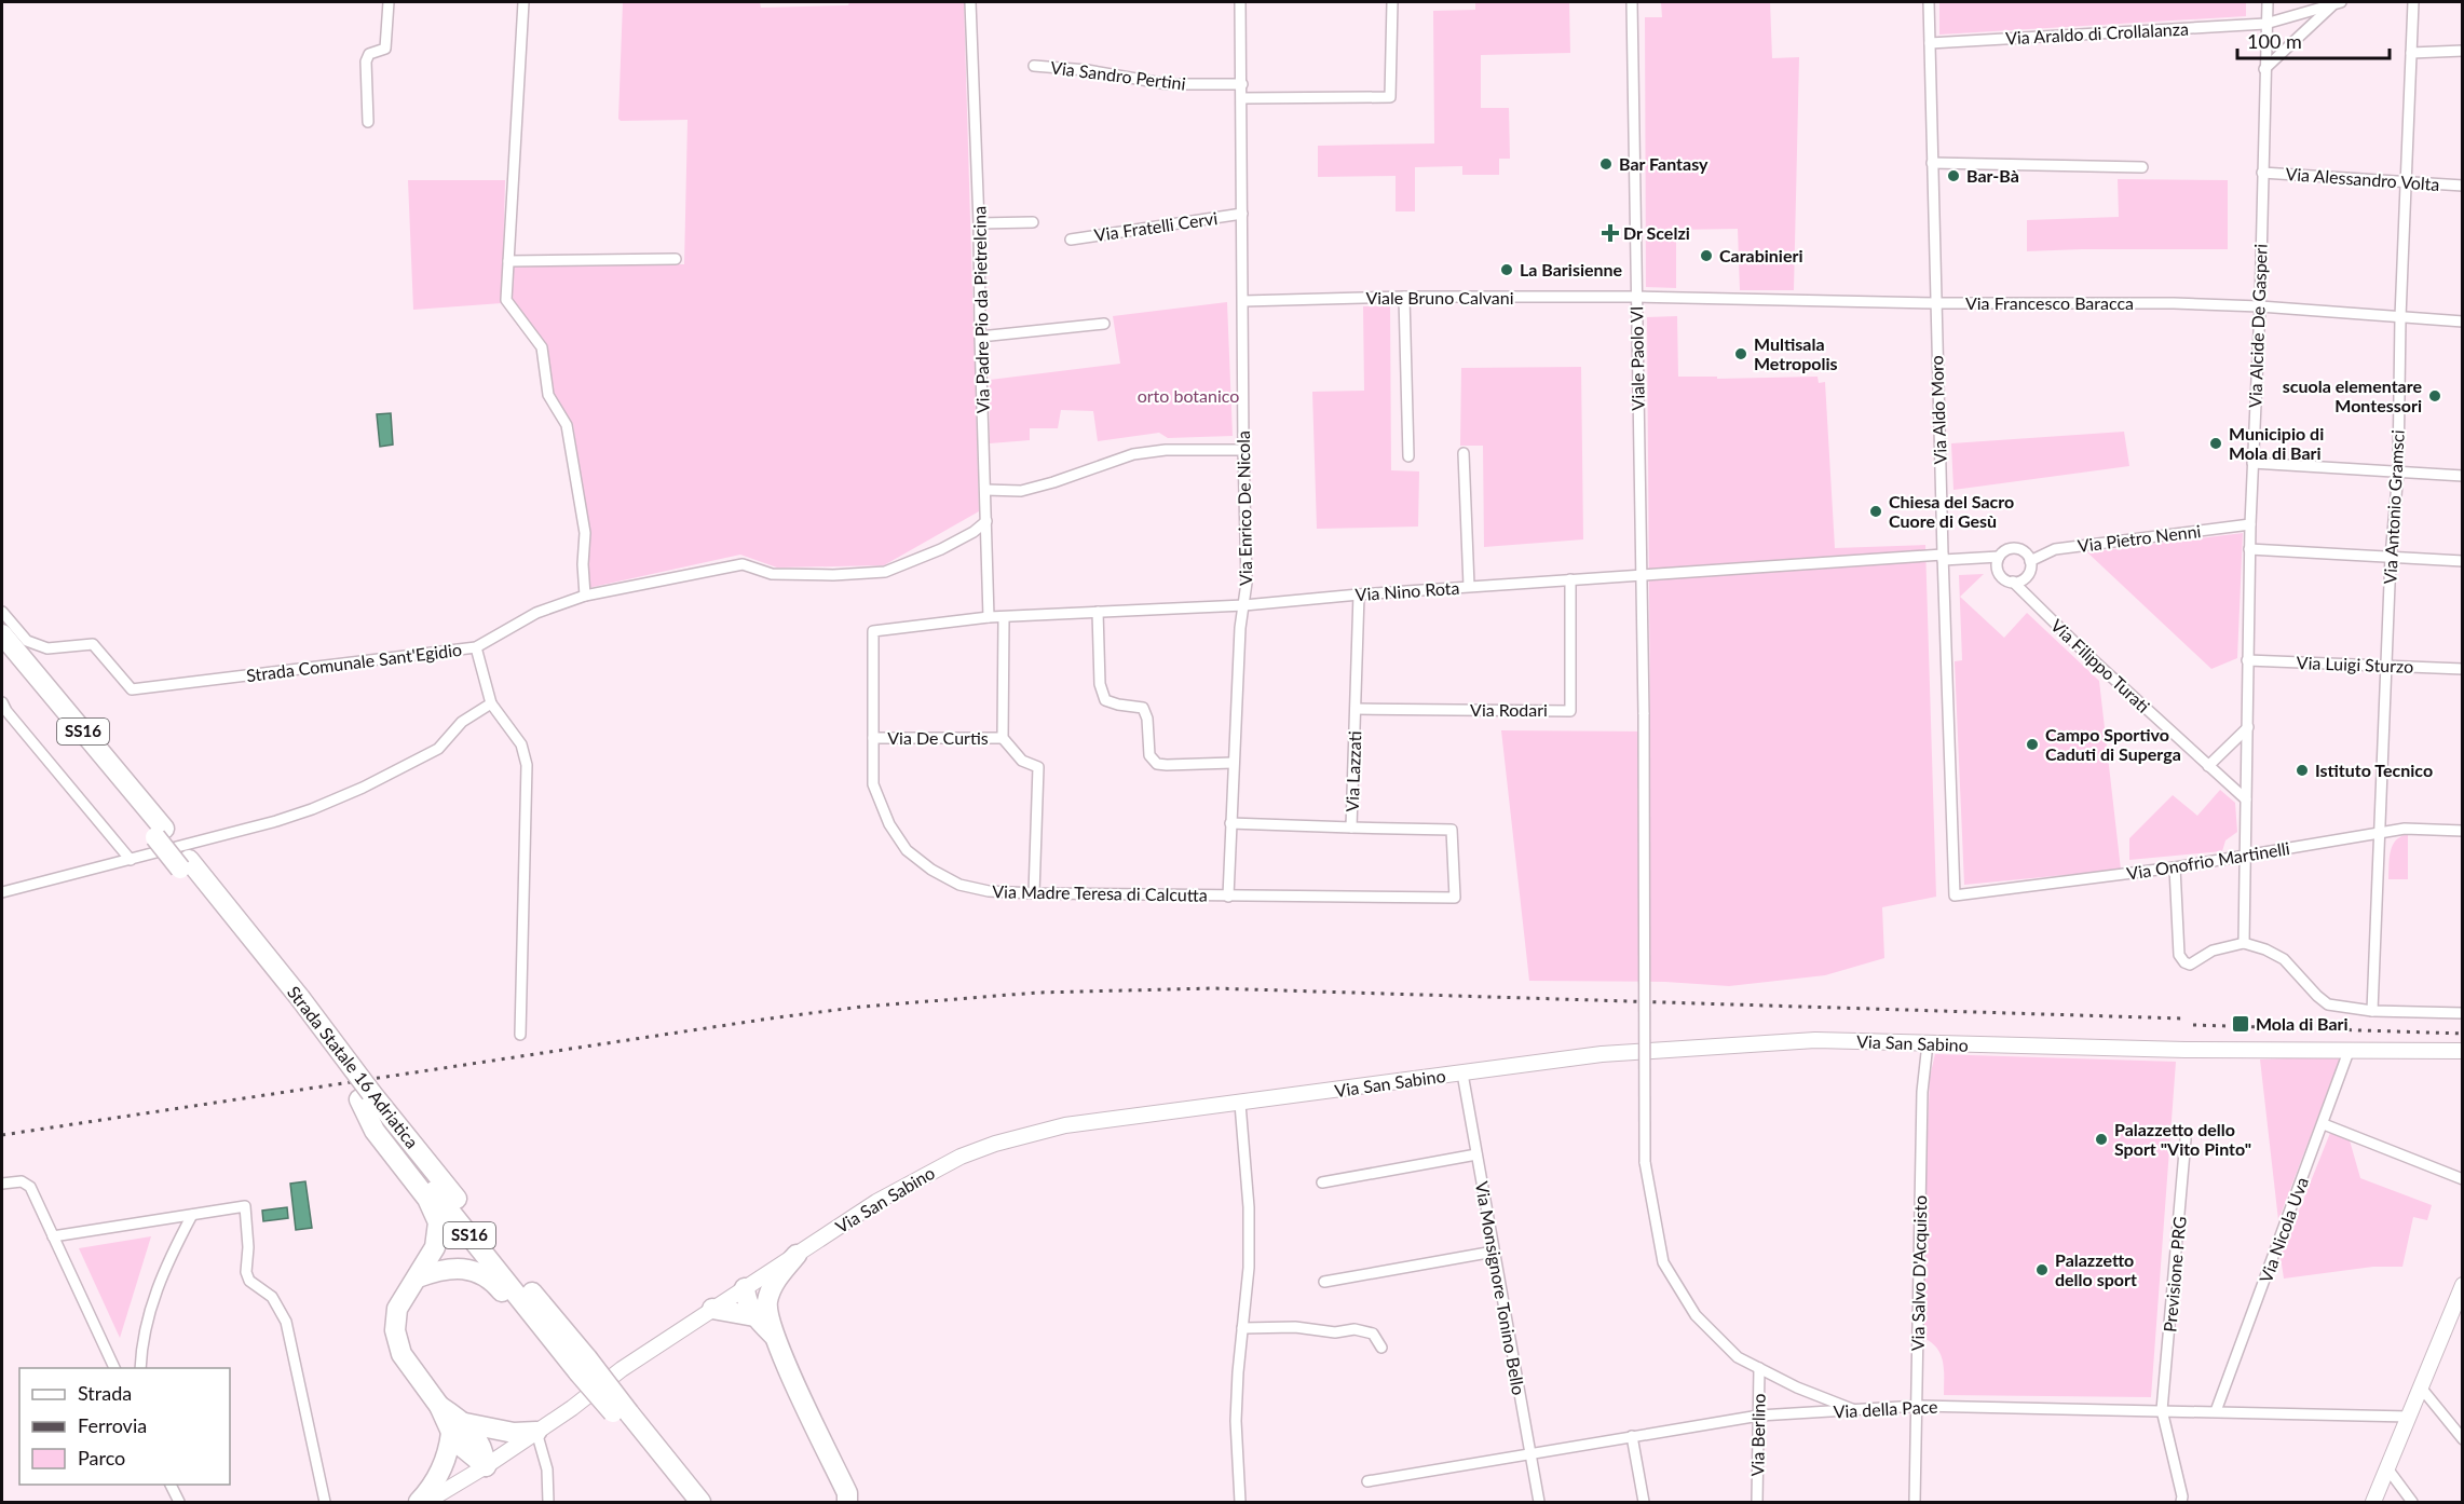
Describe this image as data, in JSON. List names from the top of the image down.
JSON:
{
  "streets": {
    "highway": ["SS16", "Strada Statale 16 Adriatica"],
    "street": [
      "Via Araldo di Crollalanza",
      "Via Sandro Pertini",
      "Via Alessandro Volta",
      "Via Fratelli Cervi",
      "Viale Bruno Calvani",
      "Via Francesco Baracca",
      "Via Padre Pio da Pietrelcina",
      "Via Alcide De Gasperi",
      "Viale Paolo VI",
      "Via Aldo Moro",
      "Via Antonio Gramsci",
      "Via Enrico De Nicola",
      "Via Pietro Nenni",
      "Via Nino Rota",
      "Strada Comunale Sant'Egidio",
      "Via Luigi Sturzo",
      "Via Filippo Turati",
      "Via Rodari",
      "Via De Curtis",
      "Via Lazzati",
      "Via Onofrio Martinelli",
      "Via Madre Teresa di Calcutta",
      "Via San Sabino",
      "Via Nicola Uva",
      "Via Salvo D'Acquisto",
      "Previsione PRG",
      "Via Monsignore Tonino Bello",
      "Via della Pace",
      "Via Berlino"
    ]
  },
  "crossings": [
    ["Via Araldo di Crollalanza", "Via Alcide De Gasperi"],
    ["Via Araldo di Crollalanza", "Via Aldo Moro"],
    ["Via Sandro Pertini", "Via Enrico De Nicola"],
    ["Via Alessandro Volta", "Via Alcide De Gasperi"],
    ["Via Alessandro Volta", "Via Antonio Gramsci"],
    ["Via Fratelli Cervi", "Via Enrico De Nicola"],
    ["Viale Bruno Calvani", "Via Francesco Baracca"],
    ["Viale Bruno Calvani", "Viale Paolo VI"],
    ["Viale Bruno Calvani", "Via Enrico De Nicola"],
    ["Via Francesco Baracca", "Via Alcide De Gasperi"],
    ["Via Francesco Baracca", "Viale Paolo VI"],
    ["Via Francesco Baracca", "Via Aldo Moro"],
    ["Via Francesco Baracca", "Via Antonio Gramsci"],
    ["Via Padre Pio da Pietrelcina", "Via Nino Rota"],
    ["Via Padre Pio da Pietrelcina", "Strada Comunale Sant'Egidio"],
    ["Via Alcide De Gasperi", "Via Pietro Nenni"],
    ["Via Alcide De Gasperi", "Via Luigi Sturzo"],
    ["Via Alcide De Gasperi", "Via Filippo Turati"],
    ["Via Alcide De Gasperi", "Via Onofrio Martinelli"],
    ["Viale Paolo VI", "Via Nino Rota"],
    ["Viale Paolo VI", "Via della Pace"],
    ["Viale Paolo VI", "Via Berlino"],
    ["Via Aldo Moro", "Via Nino Rota"],
    ["Via Aldo Moro", "Via Onofrio Martinelli"],
    ["Via Antonio Gramsci", "Via Luigi Sturzo"],
    ["Via Antonio Gramsci", "Via Onofrio Martinelli"],
    ["Via Enrico De Nicola", "Via Nino Rota"],
    ["Via Enrico De Nicola", "Via Lazzati"],
    ["Via Enrico De Nicola", "Via Madre Teresa di Calcutta"],
    ["Via Pietro Nenni", "Via Nino Rota"],
    ["Via Pietro Nenni", "Via Filippo Turati"],
    ["Via Nino Rota", "Via Filippo Turati"],
    ["Via Nino Rota", "Via Rodari"],
    ["Via Nino Rota", "Via Lazzati"],
    ["Via Nino Rota", "Via Madre Teresa di Calcutta"],
    ["Via Rodari", "Via Lazzati"],
    ["Via De Curtis", "Via Madre Teresa di Calcutta"],
    ["Via Lazzati", "Via Madre Teresa di Calcutta"],
    ["Via San Sabino", "Via Nicola Uva"],
    ["Via San Sabino", "Via Salvo D'Acquisto"],
    ["Via San Sabino", "Via Monsignore Tonino Bello"],
    ["Via Nicola Uva", "Via della Pace"],
    ["Via Salvo D'Acquisto", "Via della Pace"],
    ["Previsione PRG", "Via della Pace"],
    ["Via Monsignore Tonino Bello", "Via della Pace"],
    ["Via della Pace", "Via Berlino"]
  ],
  "parks": ["orto botanico"],
  "places": {
    "other": [
      "Bar Fantasy",
      "Bar-Bà",
      "Carabinieri",
      "La Barisienne",
      "Multisala Metropolis",
      "scuola elementare Montessori",
      "Municipio di Mola di Bari",
      "Chiesa del Sacro Cuore di Gesù",
      "Campo Sportivo Caduti di Superga",
      "Istituto Tecnico",
      "Palazzetto dello Sport \"Vito Pinto\"",
      "Palazzetto dello sport"
    ],
    "health": ["Dr Scelzi"],
    "transit": ["Mola di Bari"]
  },
  "legend": ["Strada", "Ferrovia", "Parco"],
  "scale_bar": "100 m"
}
